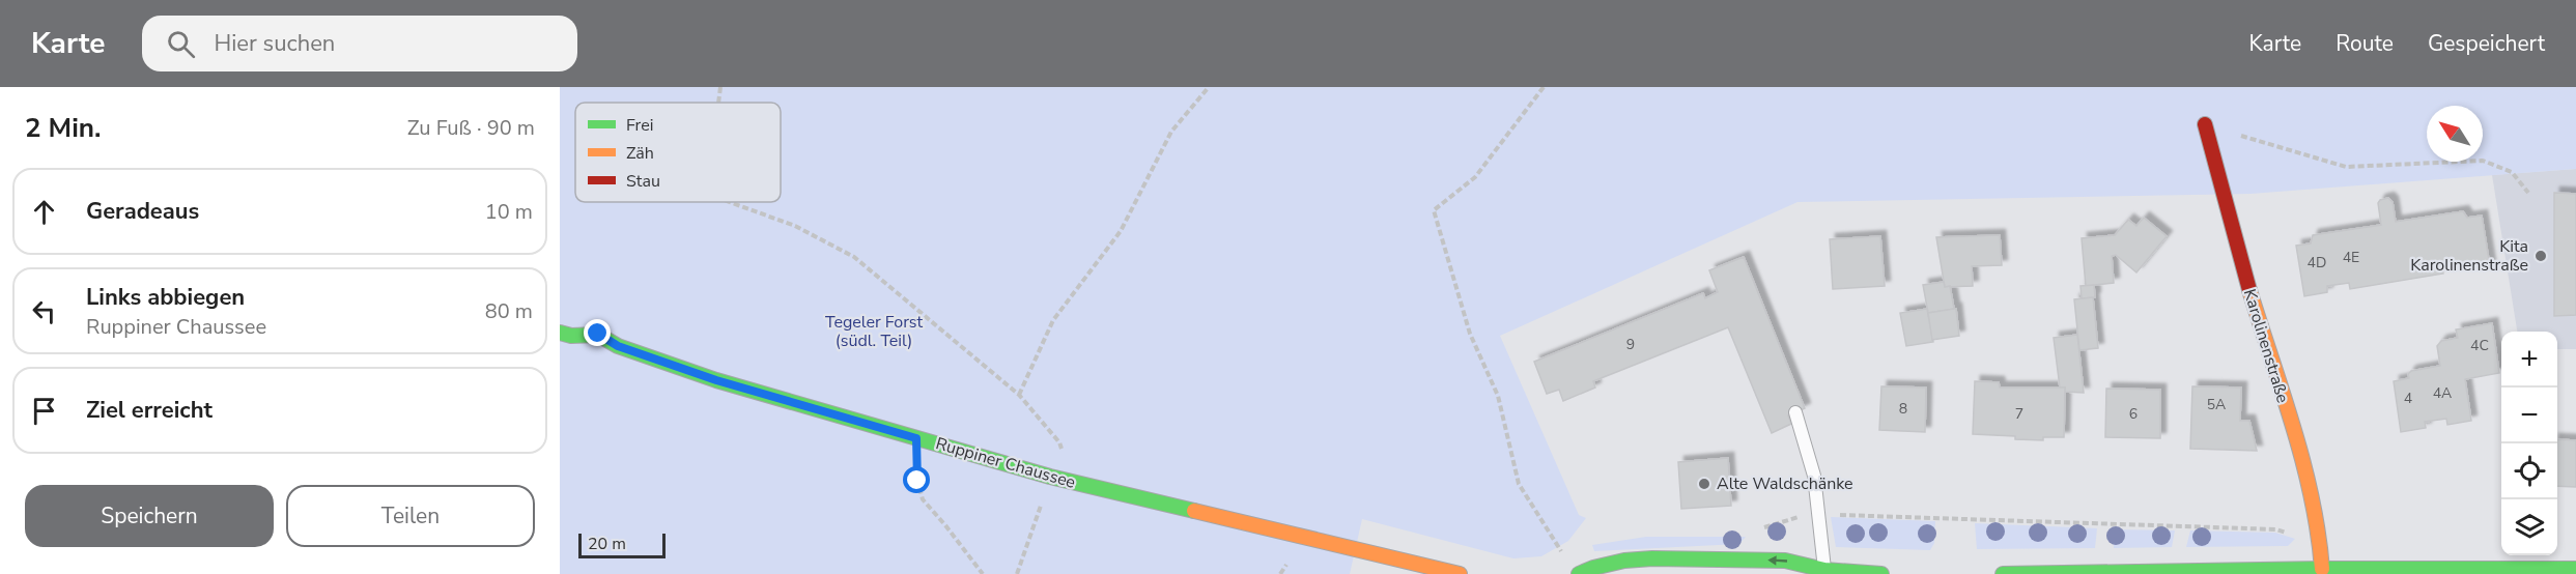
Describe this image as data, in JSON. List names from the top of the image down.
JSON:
{
  "streets": {
    "street": ["Karolinenstraße", "Ruppiner Chaussee"]
  },
  "parks": ["Tegeler Forst (südl. Teil)"],
  "places": ["Kita Karolinenstraße", "Alte Waldschänke"],
  "house_numbers": [
    "4E",
    "4D",
    "9",
    "4C",
    "4A",
    "4",
    "5A",
    "8",
    "7",
    "6"
  ],
  "legend": ["Frei", "Zäh", "Stau"],
  "scale_bar": "20 m",
  "north": "top left",
  "page": {
    "header": "Karte",
    "search": "Hier suchen",
    "nav": ["Karte", "Route", "Gespeichert"],
    "heading": ["2 Min.", "Zu Fuß · 90 m"],
    "list": [
      ["Geradeaus", "10 m"],
      ["Links abbiegen", "Ruppiner Chaussee", "80 m"],
      "Ziel erreicht"
    ],
    "map_buttons": ["+", "−"],
    "buttons": ["Speichern", "Teilen"],
    "scale": "20 m"
  }
}
